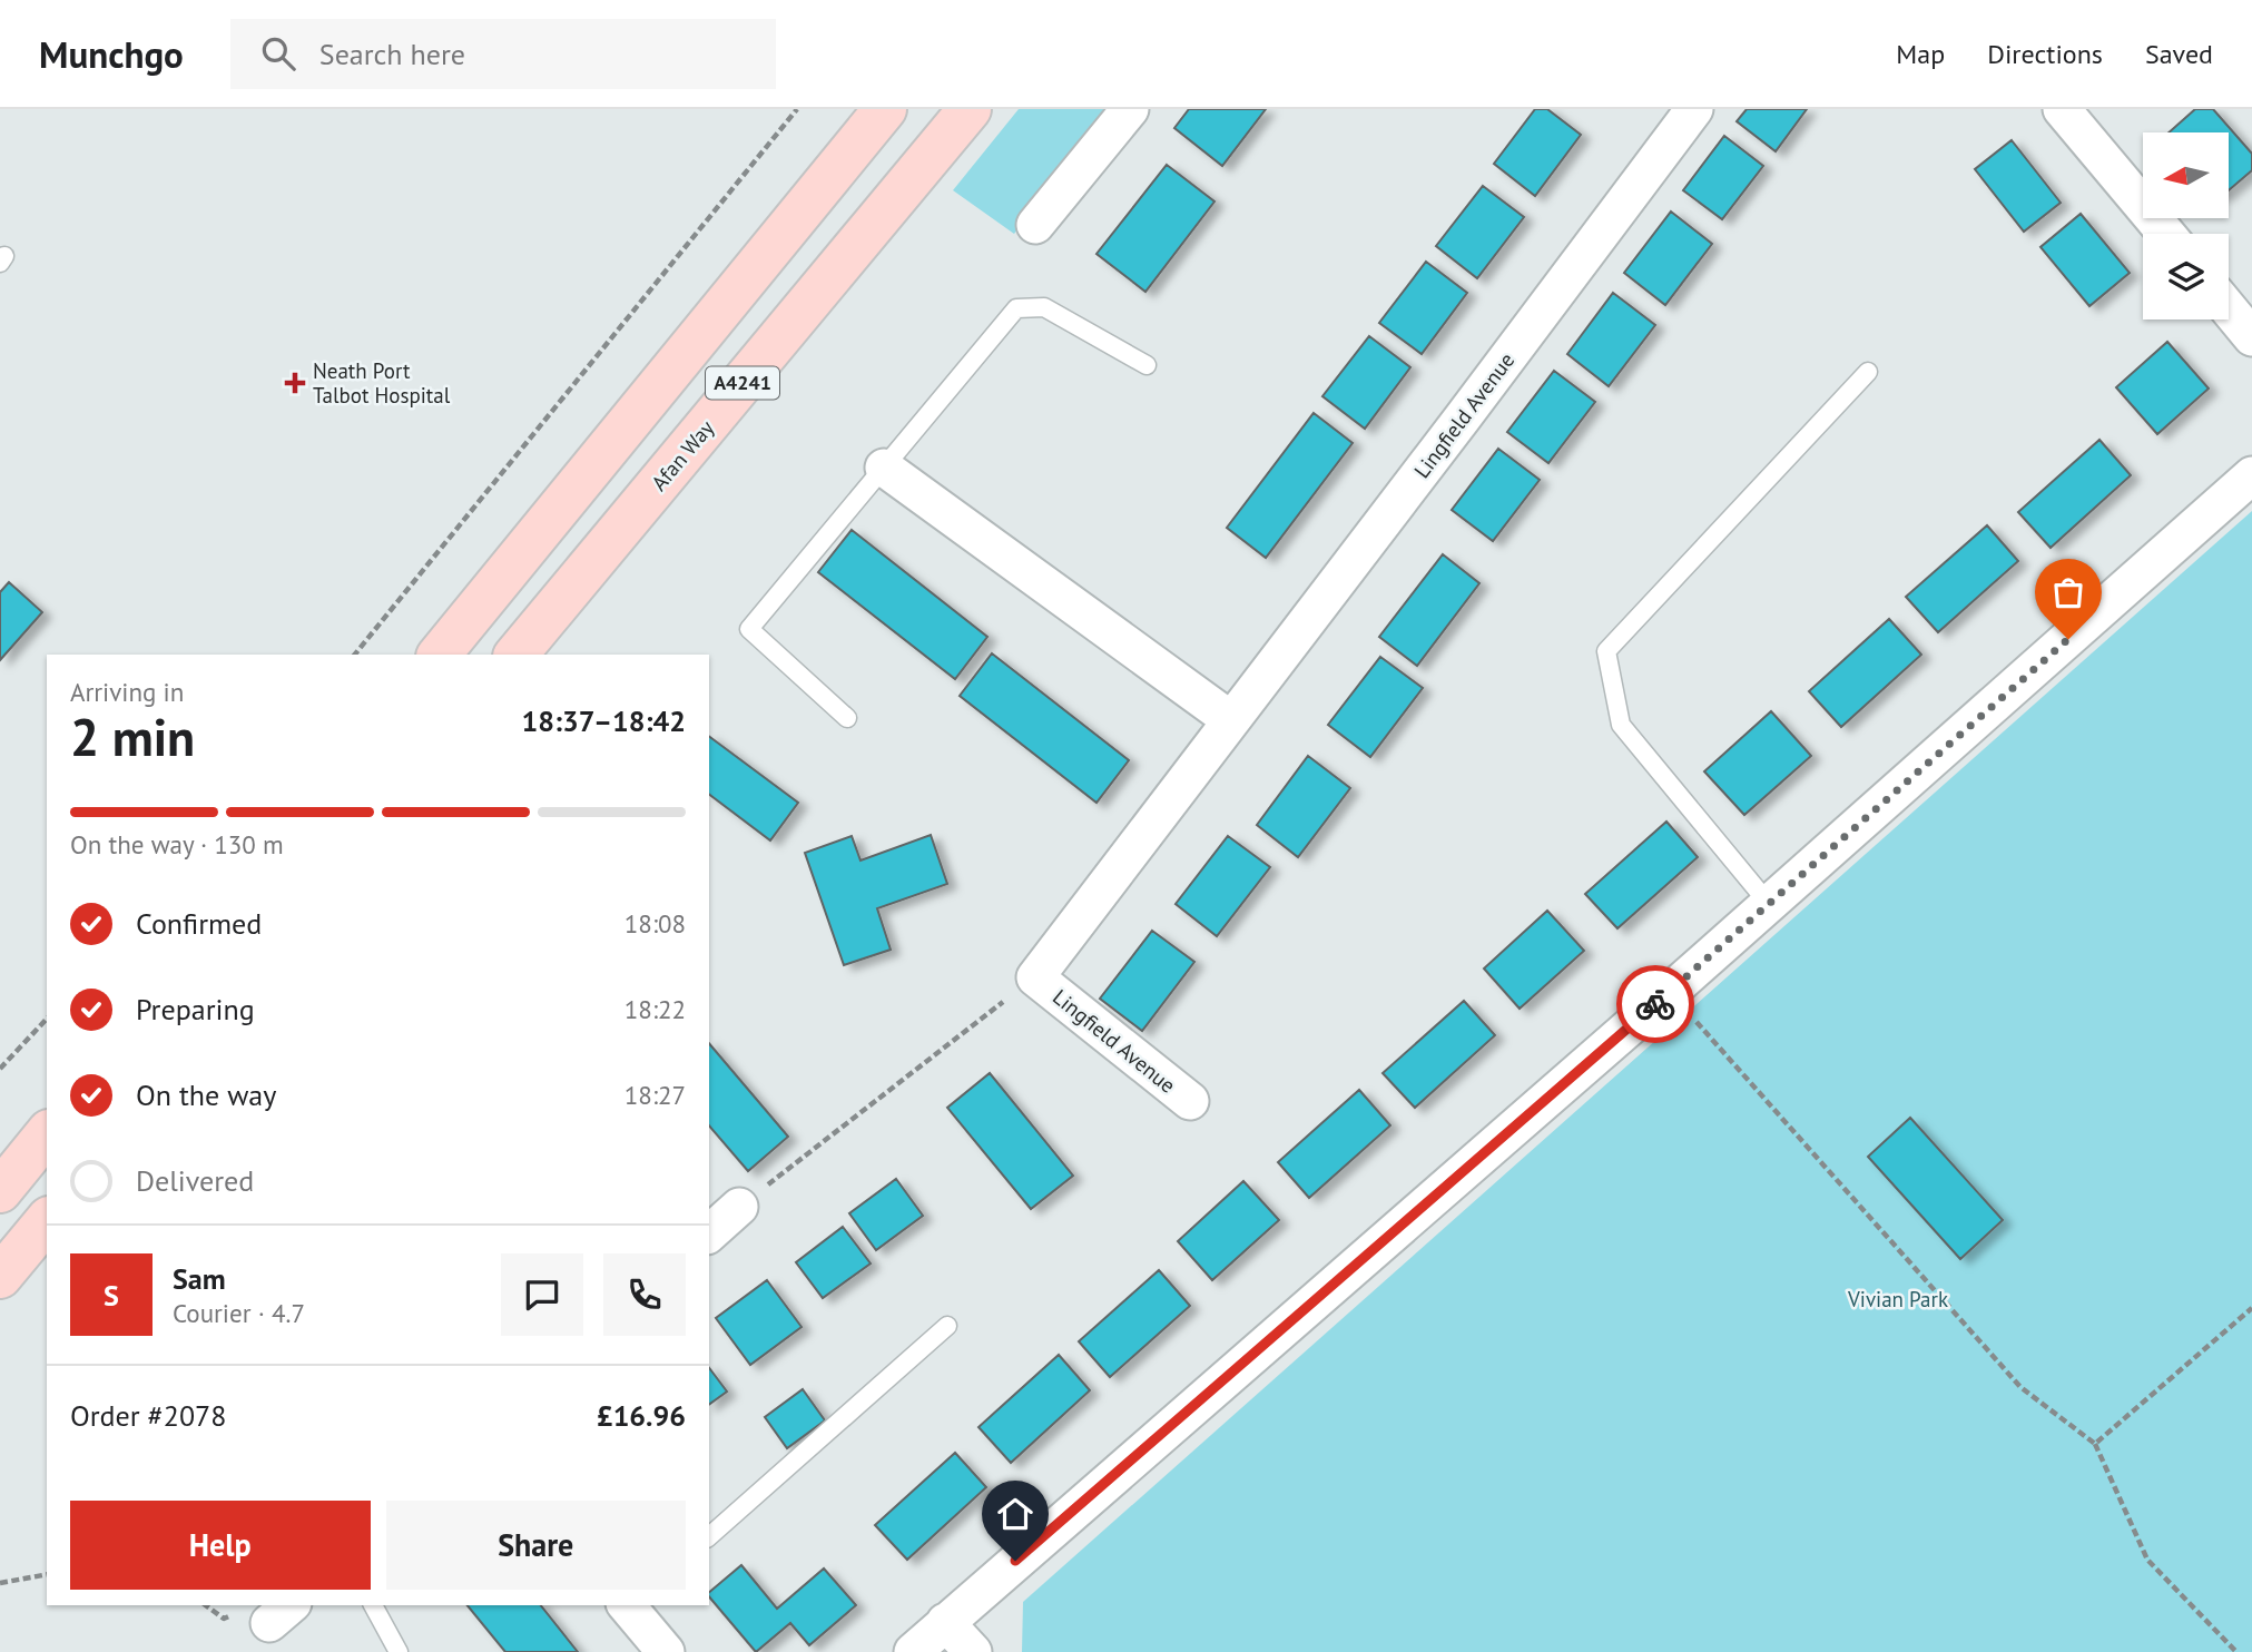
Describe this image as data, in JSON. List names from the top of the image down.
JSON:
{
  "streets": {
    "main road": ["A4241", "Afan Way"],
    "street": ["Lingfield Avenue"]
  },
  "parks": ["Vivian Park"],
  "places": {
    "health": ["Neath Port Talbot Hospital"]
  },
  "north": "left",
  "page": {
    "header": "Munchgo",
    "search": "Search here",
    "nav": ["Map", "Directions", "Saved"],
    "heading": ["2 min", "Arriving in", "18:37–18:42"],
    "panel": [
      "Sam",
      "Courier · 4.7",
      "Order #2078",
      "£16.96"
    ],
    "bar": "On the way · 130 m",
    "list": [
      ["Confirmed", "18:08"],
      ["Preparing", "18:22"],
      ["On the way", "18:27"],
      "Delivered"
    ],
    "round": "S",
    "buttons": ["Help", "Share"]
  }
}
